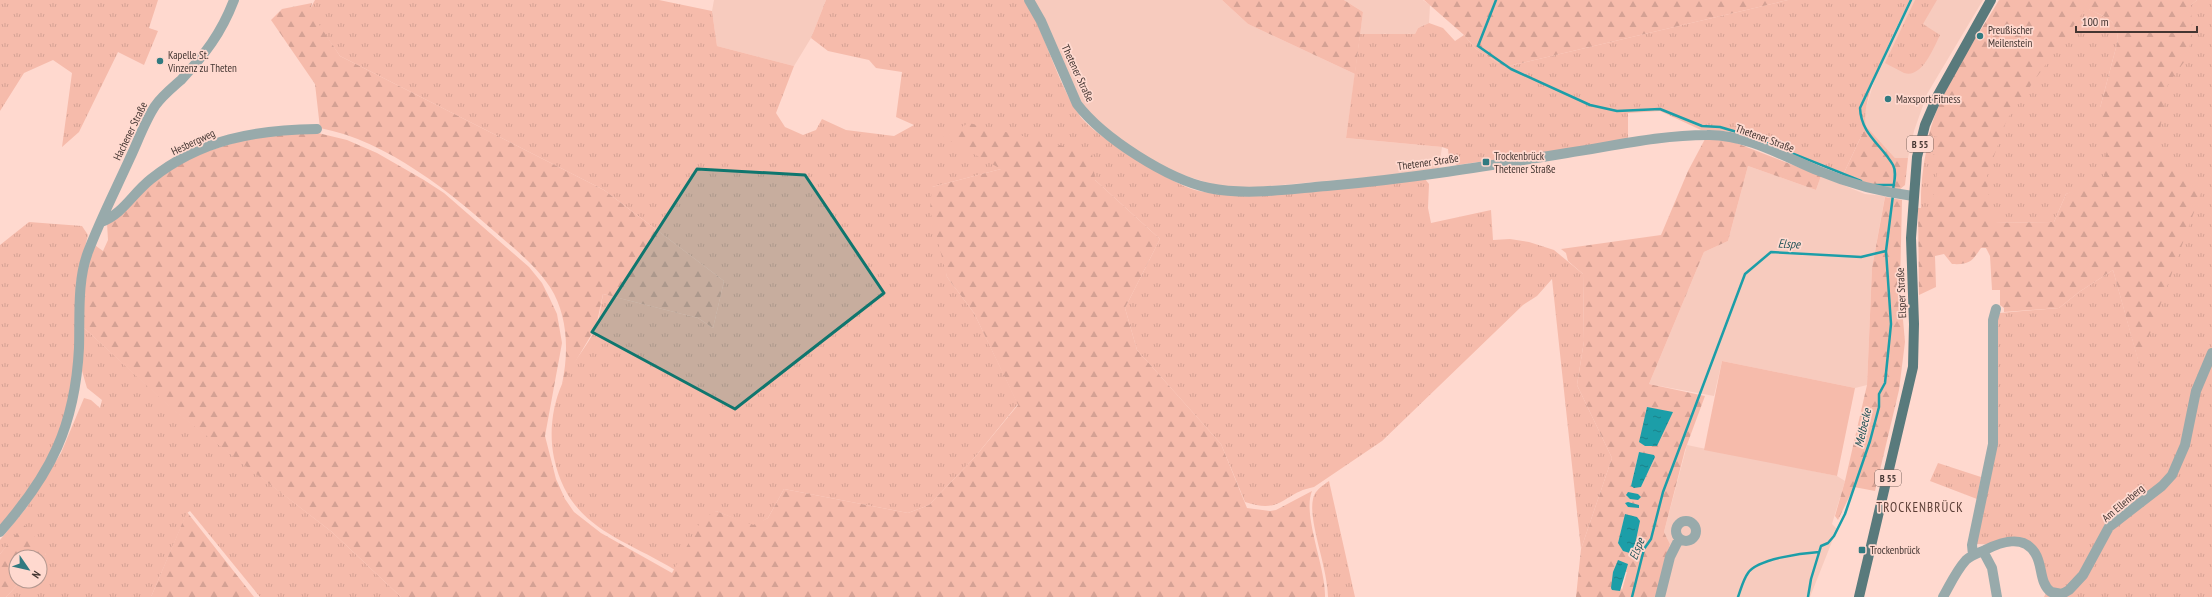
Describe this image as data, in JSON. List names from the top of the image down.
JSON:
{
  "streets": {
    "main road": ["B 55", "Elsper Straße"],
    "street": [
      "Thetener Straße",
      "Hachener Straße",
      "Hesbergweg",
      "Am Ellenberg"
    ]
  },
  "crossings": [
    ["Thetener Straße", "Elsper Straße"],
    ["Hachener Straße", "Hesbergweg"]
  ],
  "districts": ["TROCKENBRÜCK"],
  "water": ["Elspe", "Melbecke"],
  "places": {
    "other": ["Preußischer Meilenstein", "Kapelle St. Vinzenz zu Theten", "Maxsport Fitness"],
    "transit": ["Trockenbrück Thetener Straße", "Trockenbrück"]
  },
  "scale_bar": "100 m",
  "north": "bottom right"
}
